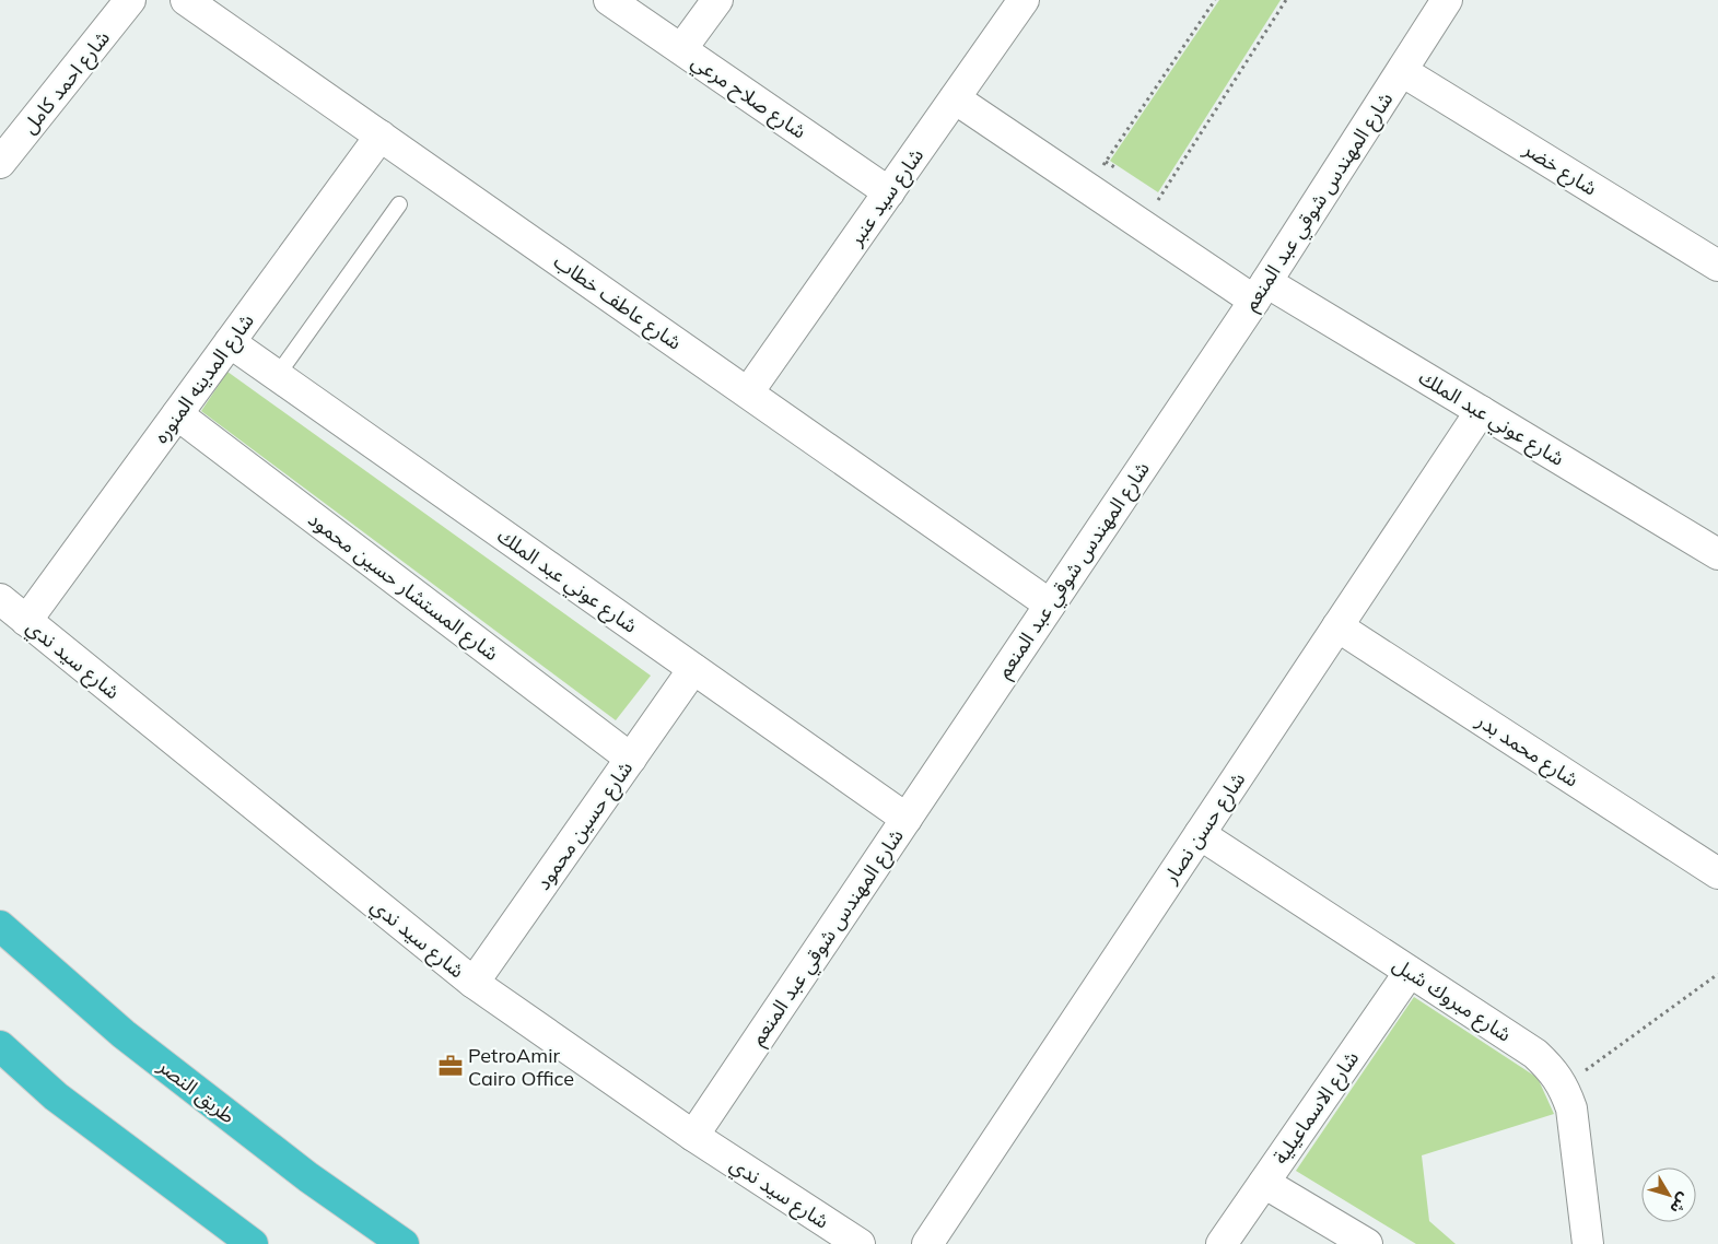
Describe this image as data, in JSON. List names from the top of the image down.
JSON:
{
  "streets": {
    "highway": ["طريق النصر"],
    "street": [
      "شارع احمد كامل",
      "شارع صلاح مرعي",
      "شارع خضر",
      "شارع سيد عنبر",
      "شارع المهندس شوقي عبد المنعم",
      "شارع عاطف خطاب",
      "شارع المدينه المنوره",
      "شارع عوني عبد الملك",
      "شارع المستشار حسين محمود",
      "شارع سيد ندي",
      "شارع محمد بدر",
      "شارع حسين محمود",
      "شارع حسن نصار",
      "شارع مبروك شبل",
      "شارع الاسماعيلية"
    ]
  },
  "crossings": [
    ["شارع صلاح مرعي", "شارع سيد عنبر"],
    ["شارع خضر", "شارع المهندس شوقي عبد المنعم"],
    ["شارع سيد عنبر", "شارع عاطف خطاب"],
    ["شارع سيد عنبر", "شارع عوني عبد الملك"],
    ["شارع المهندس شوقي عبد المنعم", "شارع عاطف خطاب"],
    ["شارع المهندس شوقي عبد المنعم", "شارع عوني عبد الملك"],
    ["شارع المهندس شوقي عبد المنعم", "شارع سيد ندي"],
    ["شارع عاطف خطاب", "شارع المدينه المنوره"],
    ["شارع المدينه المنوره", "شارع عوني عبد الملك"],
    ["شارع المدينه المنوره", "شارع المستشار حسين محمود"],
    ["شارع المدينه المنوره", "شارع سيد ندي"],
    ["شارع عوني عبد الملك", "شارع حسين محمود"],
    ["شارع عوني عبد الملك", "شارع حسن نصار"],
    ["شارع المستشار حسين محمود", "شارع حسين محمود"],
    ["شارع سيد ندي", "شارع حسين محمود"],
    ["شارع محمد بدر", "شارع حسن نصار"],
    ["شارع حسن نصار", "شارع مبروك شبل"],
    ["شارع مبروك شبل", "شارع الاسماعيلية"]
  ],
  "places": {
    "office": ["PetroAmir Cairo Office"]
  },
  "north": "bottom right"
}
